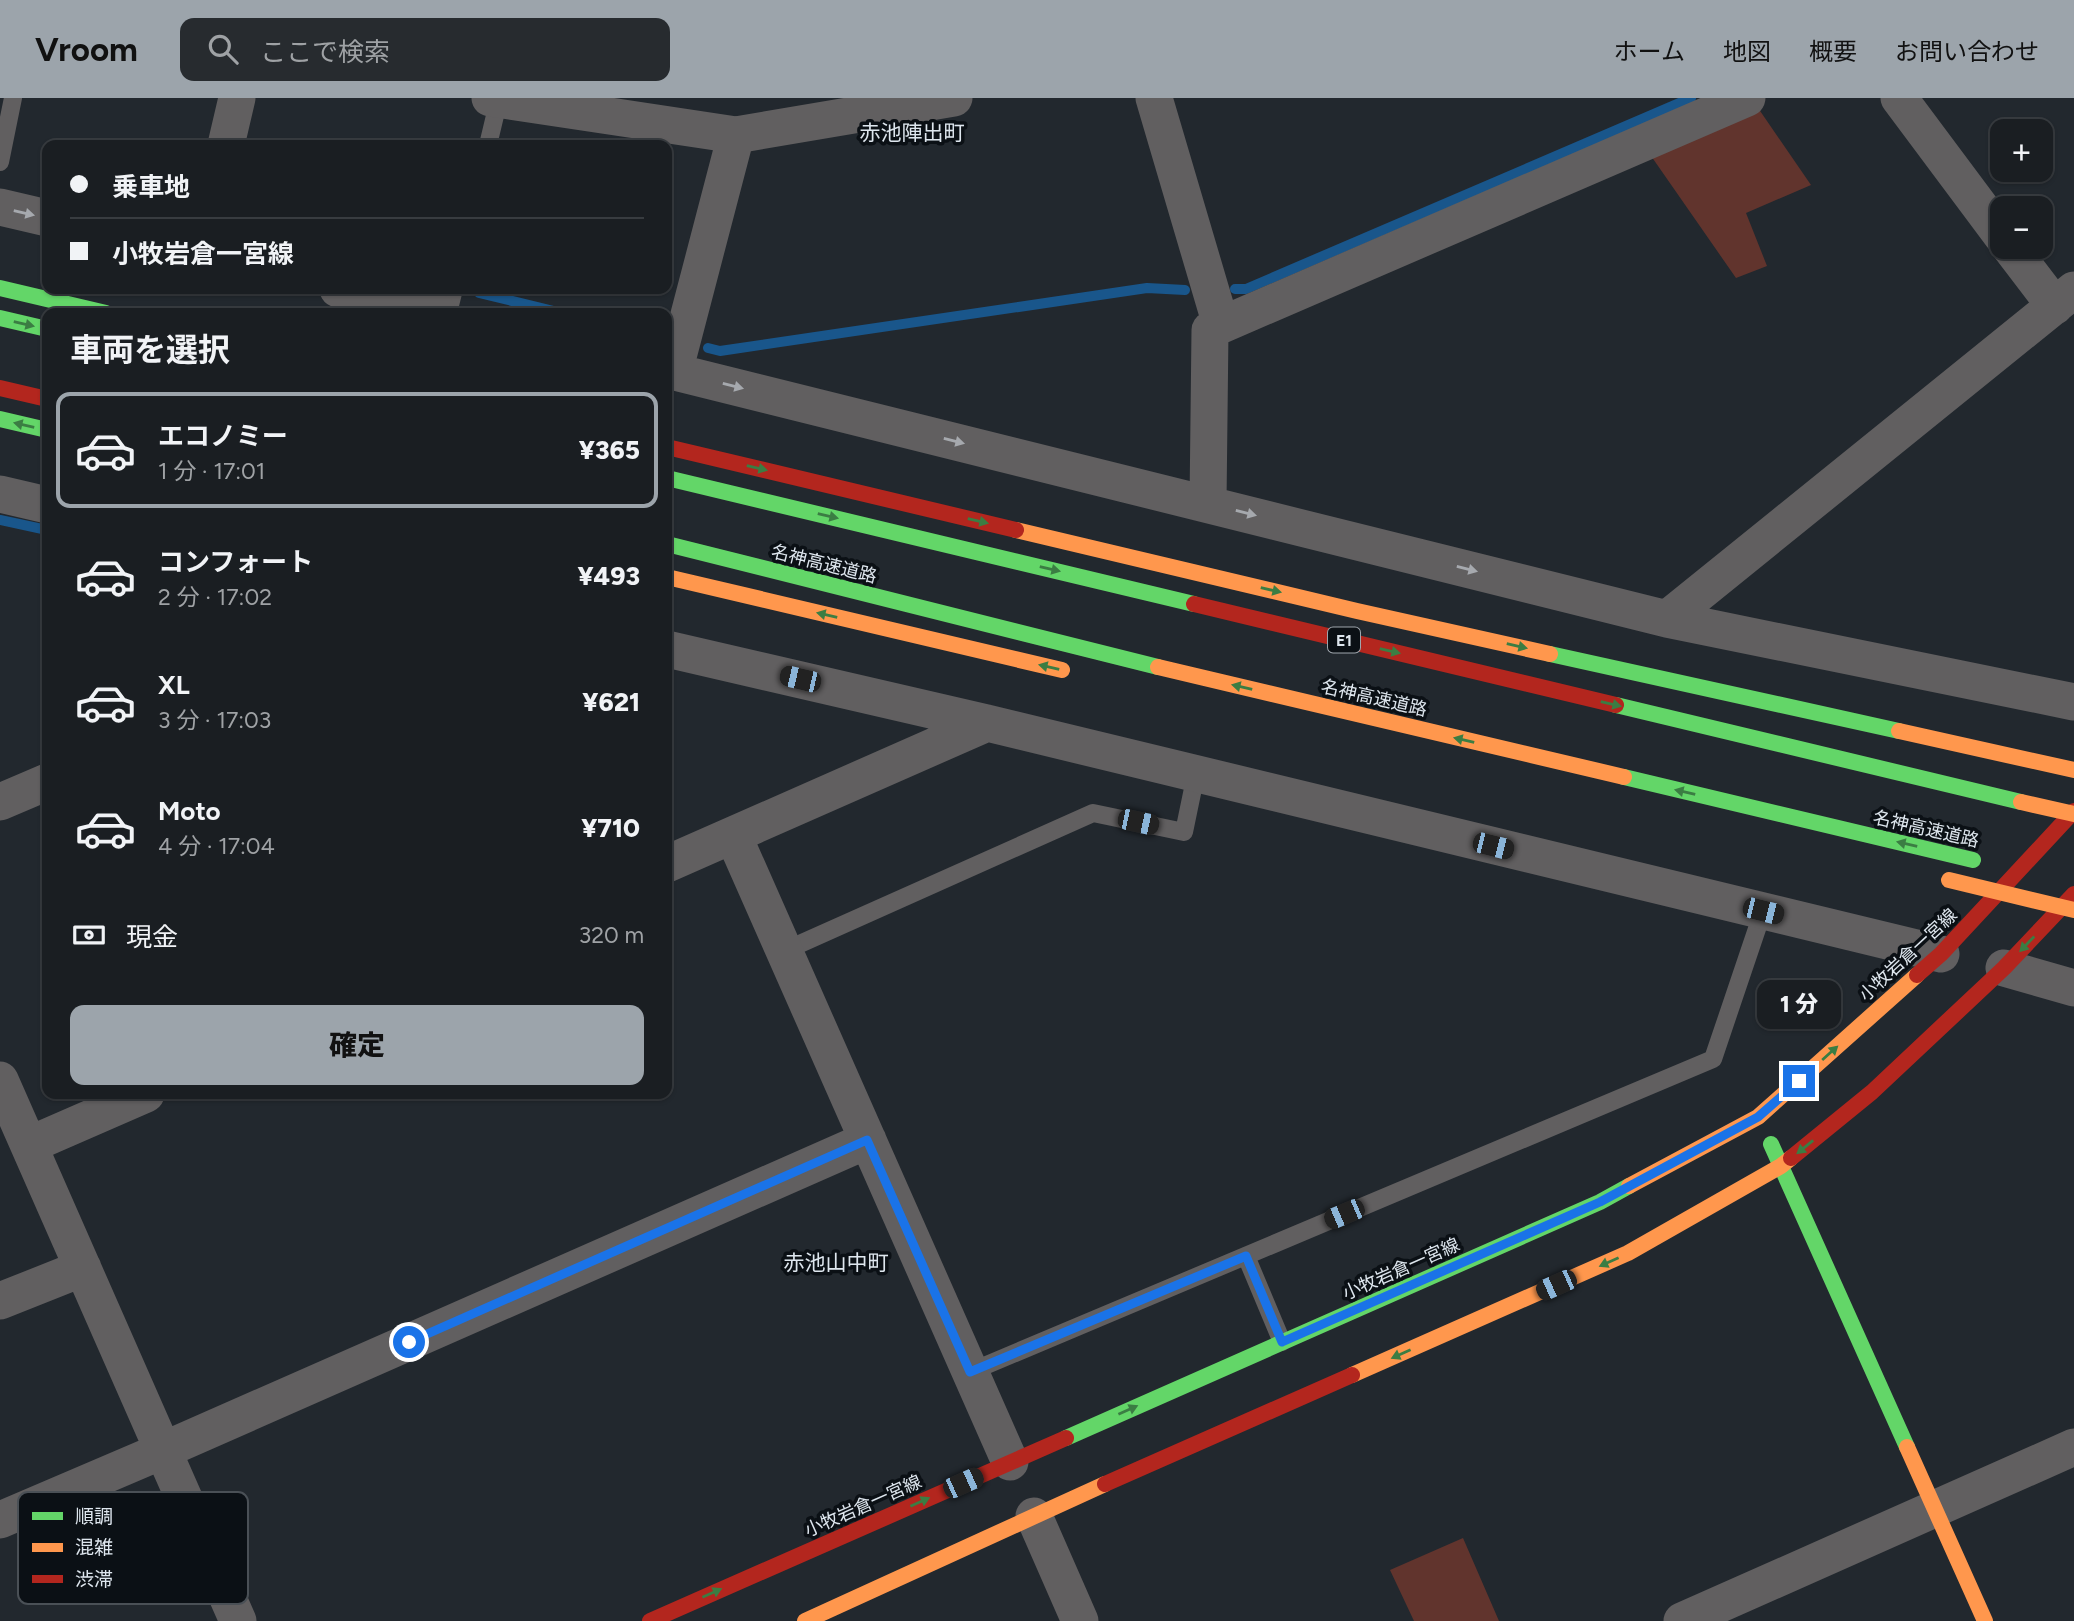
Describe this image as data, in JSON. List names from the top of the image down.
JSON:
{
  "streets": {
    "main road": ["名神高速道路", "E1", "小牧岩倉一宮線"]
  },
  "crossings": [
    ["E1", "小牧岩倉一宮線"]
  ],
  "districts": ["赤池陣出町", "赤池山中町"],
  "legend": ["順調", "混雑", "渋滞"],
  "page": {
    "header": "Vroom",
    "search": "ここで検索",
    "nav": [
      "ホーム",
      "地図",
      "概要",
      "お問い合わせ"
    ],
    "map_buttons": ["+", "−"],
    "banner": ["乗車地", "小牧岩倉一宮線"],
    "heading": "車両を選択",
    "list": [
      {
        "name": "エコノミー",
        "note": "1 分 · 17:01",
        "value": "¥365"
      },
      {
        "name": "コンフォート",
        "note": "2 分 · 17:02",
        "value": "¥493"
      },
      {
        "name": "XL",
        "note": "3 分 · 17:03",
        "value": "¥621"
      },
      {
        "name": "Moto",
        "note": "4 分 · 17:04",
        "value": "¥710"
      }
    ],
    "pay": ["現金", "320 m"],
    "bubble": "1 分",
    "buttons": "確定"
  }
}
